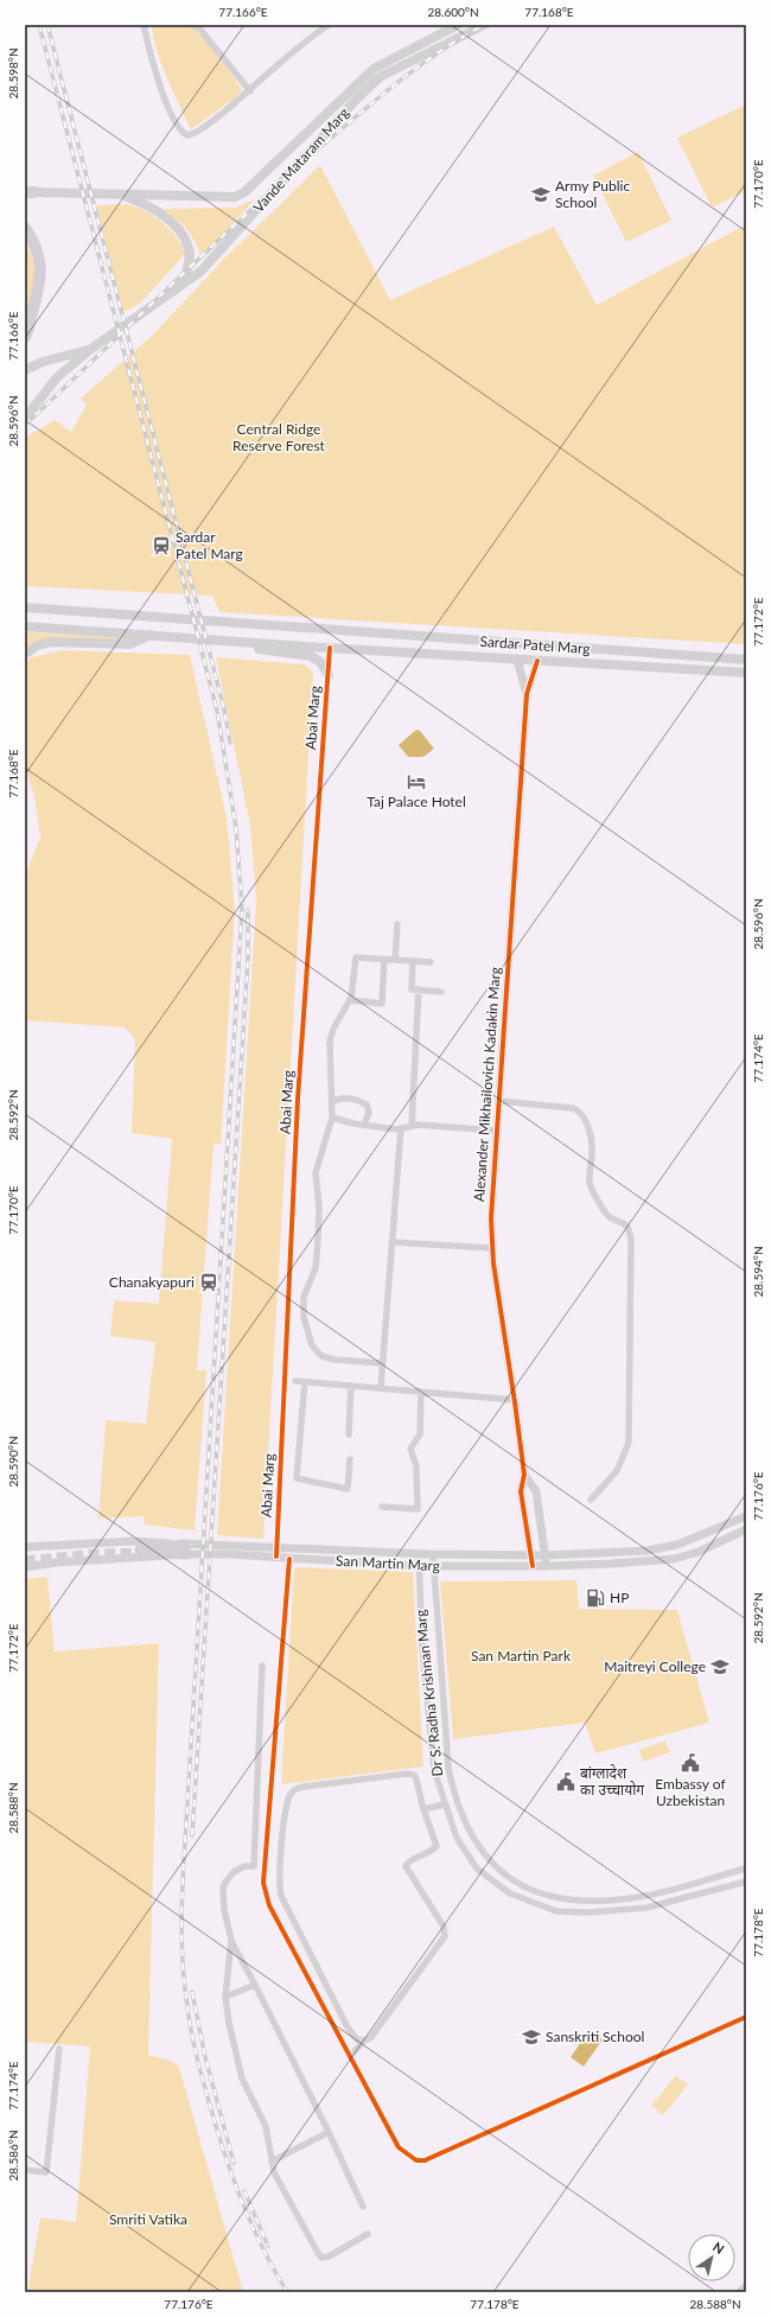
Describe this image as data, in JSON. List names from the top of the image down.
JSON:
{
  "streets": {
    "main road": ["Vande Mataram Marg", "Sardar Patel Marg"],
    "street": [
      "Abai Marg",
      "Alexander Mikhailovich Kadakin Marg",
      "San Martin Marg",
      "Dr S. Radha Krishnan Marg"
    ]
  },
  "crossings": [
    ["Sardar Patel Marg", "Abai Marg"],
    ["Abai Marg", "San Martin Marg"],
    ["San Martin Marg", "Dr S. Radha Krishnan Marg"]
  ],
  "parks": ["Central Ridge Reserve Forest", "San Martin Park", "Smriti Vatika"],
  "places": {
    "school or university": ["Army Public School", "Maitreyi College", "Sanskriti School"],
    "station": ["Sardar Patel Marg", "Chanakyapuri"],
    "hotel": ["Taj Palace Hotel"],
    "fuel station": ["HP"],
    "public building": ["Embassy of Uzbekistan", "बांग्लादेश का उच्चायोग"]
  },
  "north": "top right",
  "coordinates": [
    "77.166°E",
    "28.600°N",
    "77.168°E",
    "28.598°N",
    "77.170°E",
    "28.596°N",
    "77.172°E",
    "77.174°E",
    "28.592°N",
    "28.594°N",
    "28.590°N",
    "77.176°E",
    "28.588°N",
    "77.178°E",
    "28.586°N"
  ]
}
